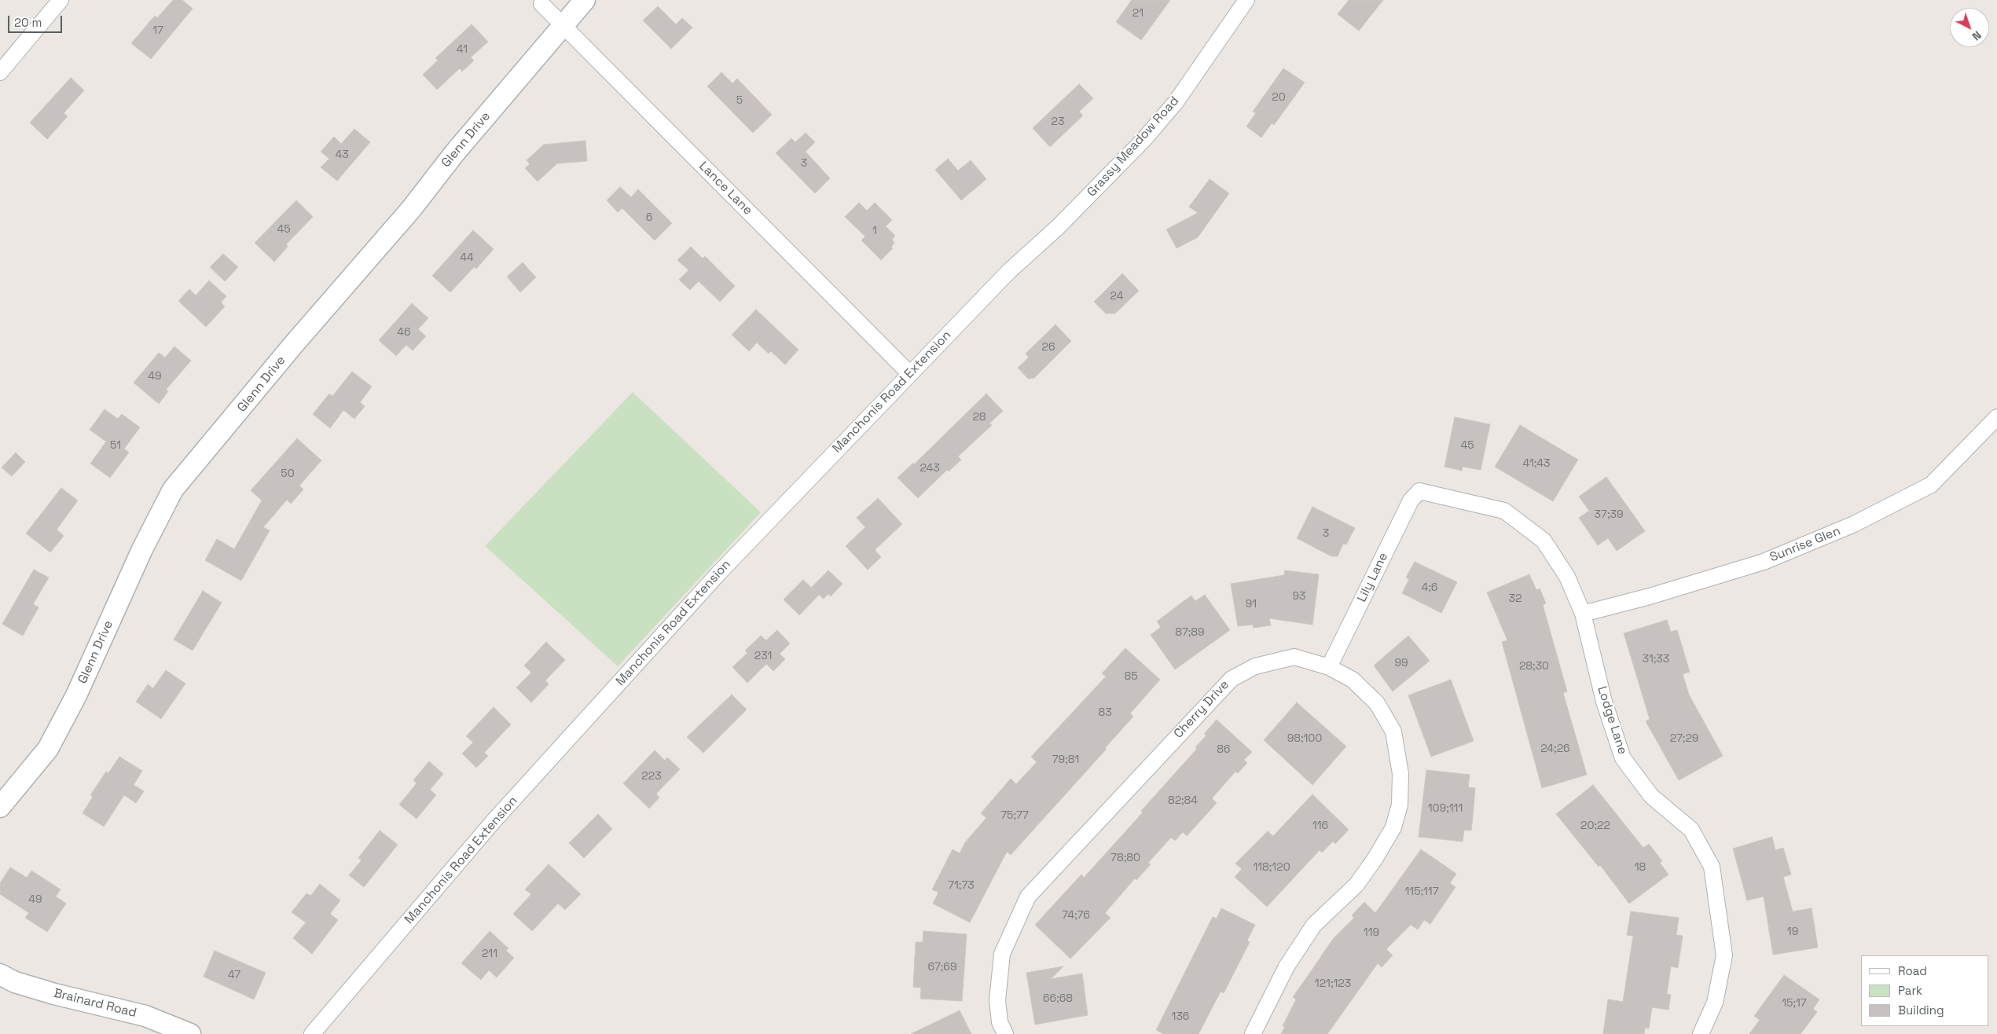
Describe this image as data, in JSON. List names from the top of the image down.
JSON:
{
  "streets": {
    "street": [
      "Glenn Drive",
      "Grassy Meadow Road",
      "Lance Lane",
      "Manchonis Road Extension",
      "Sunrise Glen",
      "Lily Lane",
      "Cherry Drive",
      "Lodge Lane",
      "Brainard Road"
    ]
  },
  "crossings": [
    ["Glenn Drive", "Lance Lane"],
    ["Grassy Meadow Road", "Manchonis Road Extension"],
    ["Lance Lane", "Manchonis Road Extension"],
    ["Sunrise Glen", "Lodge Lane"],
    ["Lily Lane", "Cherry Drive"],
    ["Lily Lane", "Lodge Lane"]
  ],
  "house_numbers": [
    "21",
    "17",
    "41",
    "20",
    "5",
    "23",
    "43",
    "3",
    "6",
    "45",
    "1",
    "44",
    "24",
    "46",
    "26",
    "49",
    "28",
    "51",
    "45",
    "41;43",
    "243",
    "50",
    "37;39",
    "3",
    "4;6",
    "93",
    "32",
    "91",
    "87;89",
    "231",
    "31;33",
    "99",
    "28;30",
    "85",
    "83",
    "98;100",
    "27;29",
    "24;26",
    "86",
    "79;81",
    "223",
    "82;84",
    "109;111",
    "75;77",
    "116",
    "20;22",
    "78;80",
    "118;120",
    "18",
    "71;73",
    "115;117",
    "49",
    "74;76",
    "19",
    "119",
    "211",
    "67;69",
    "47",
    "121;123",
    "66;68",
    "15;17",
    "136"
  ],
  "legend": ["Road", "Park", "Building"],
  "scale_bar": "20 m",
  "north": "bottom right"
}
